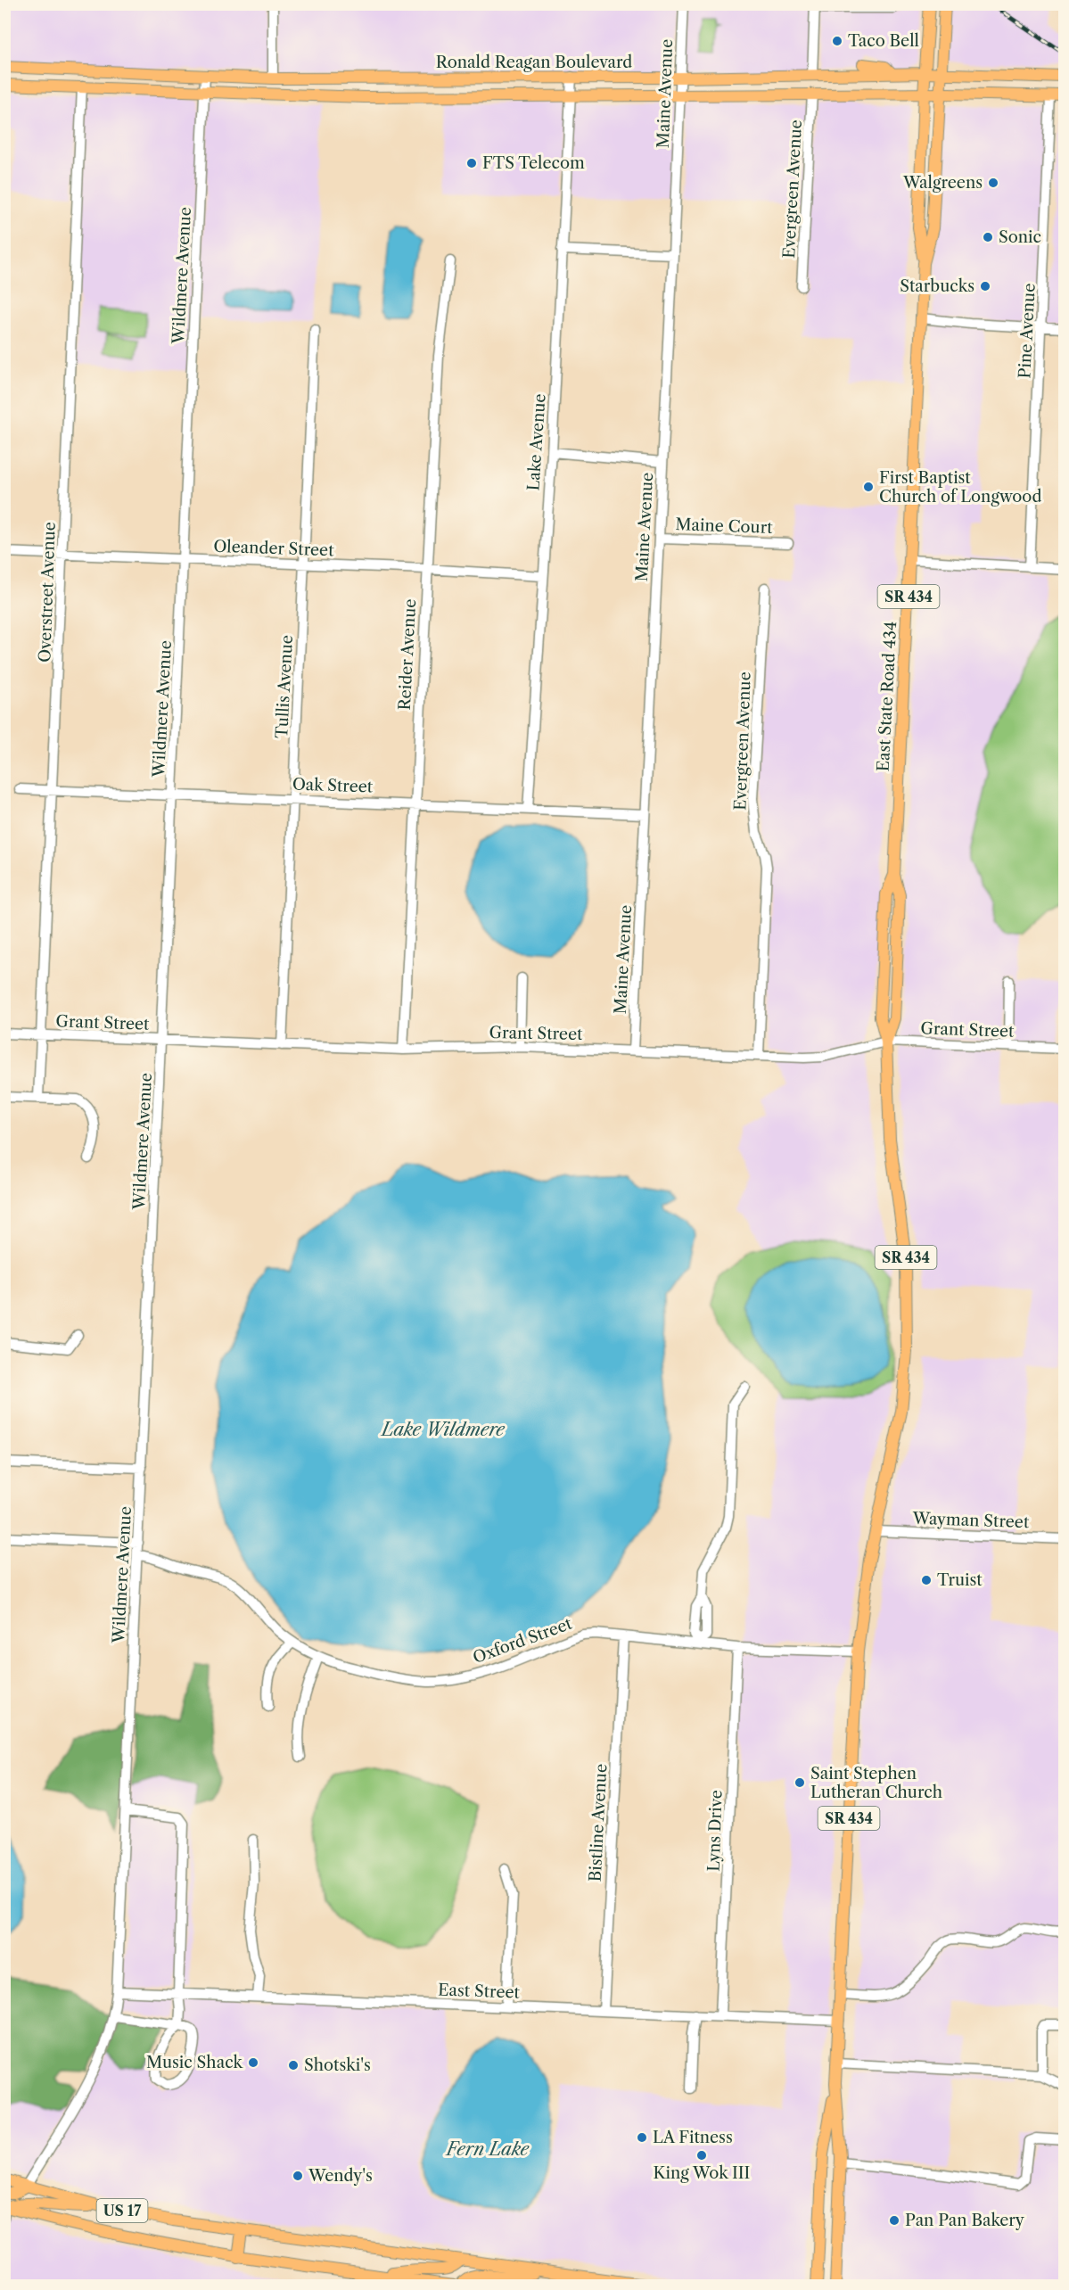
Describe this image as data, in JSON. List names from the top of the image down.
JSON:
{
  "streets": {
    "main road": [
      "Ronald Reagan Boulevard",
      "SR 434",
      "East State Road 434",
      "US 17"
    ],
    "street": [
      "Maine Avenue",
      "Evergreen Avenue",
      "Wildmere Avenue",
      "Pine Avenue",
      "Lake Avenue",
      "Maine Court",
      "Oleander Street",
      "Overstreet Avenue",
      "Reider Avenue",
      "Tullis Avenue",
      "Oak Street",
      "Grant Street",
      "Wayman Street",
      "Oxford Street",
      "Bistline Avenue",
      "Lyns Drive",
      "East Street"
    ]
  },
  "crossings": [
    ["Ronald Reagan Boulevard", "Maine Avenue"],
    ["Ronald Reagan Boulevard", "Evergreen Avenue"],
    ["Ronald Reagan Boulevard", "Wildmere Avenue"],
    ["Ronald Reagan Boulevard", "Pine Avenue"],
    ["Ronald Reagan Boulevard", "Lake Avenue"],
    ["Ronald Reagan Boulevard", "Overstreet Avenue"],
    ["Ronald Reagan Boulevard", "SR 434"],
    ["Ronald Reagan Boulevard", "East State Road 434"],
    ["Maine Avenue", "Maine Court"],
    ["Maine Avenue", "Oak Street"],
    ["Maine Avenue", "Grant Street"],
    ["Evergreen Avenue", "Grant Street"],
    ["Wildmere Avenue", "Oleander Street"],
    ["Wildmere Avenue", "Oak Street"],
    ["Wildmere Avenue", "Grant Street"],
    ["Wildmere Avenue", "Oxford Street"],
    ["Wildmere Avenue", "East Street"],
    ["Wildmere Avenue", "US 17"],
    ["Lake Avenue", "Oleander Street"],
    ["Lake Avenue", "Oak Street"],
    ["Oleander Street", "Overstreet Avenue"],
    ["Oleander Street", "Reider Avenue"],
    ["Oleander Street", "Tullis Avenue"],
    ["Overstreet Avenue", "Oak Street"],
    ["Overstreet Avenue", "Grant Street"],
    ["SR 434", "East State Road 434"],
    ["SR 434", "Grant Street"],
    ["SR 434", "Wayman Street"],
    ["SR 434", "Oxford Street"],
    ["SR 434", "East Street"],
    ["Reider Avenue", "Oak Street"],
    ["Reider Avenue", "Grant Street"],
    ["Tullis Avenue", "Oak Street"],
    ["Tullis Avenue", "Grant Street"],
    ["East State Road 434", "Grant Street"],
    ["Oxford Street", "Bistline Avenue"],
    ["Oxford Street", "Lyns Drive"],
    ["Bistline Avenue", "East Street"],
    ["Lyns Drive", "East Street"]
  ],
  "water": ["Lake Wildmere", "Fern Lake"],
  "places": [
    "Taco Bell",
    "FTS Telecom",
    "Walgreens",
    "Sonic",
    "Starbucks",
    "First Baptist Church of Longwood",
    "Truist",
    "Saint Stephen Lutheran Church",
    "Music Shack",
    "Shotski's",
    "LA Fitness",
    "King Wok III",
    "Wendy's",
    "Pan Pan Bakery"
  ]
}
